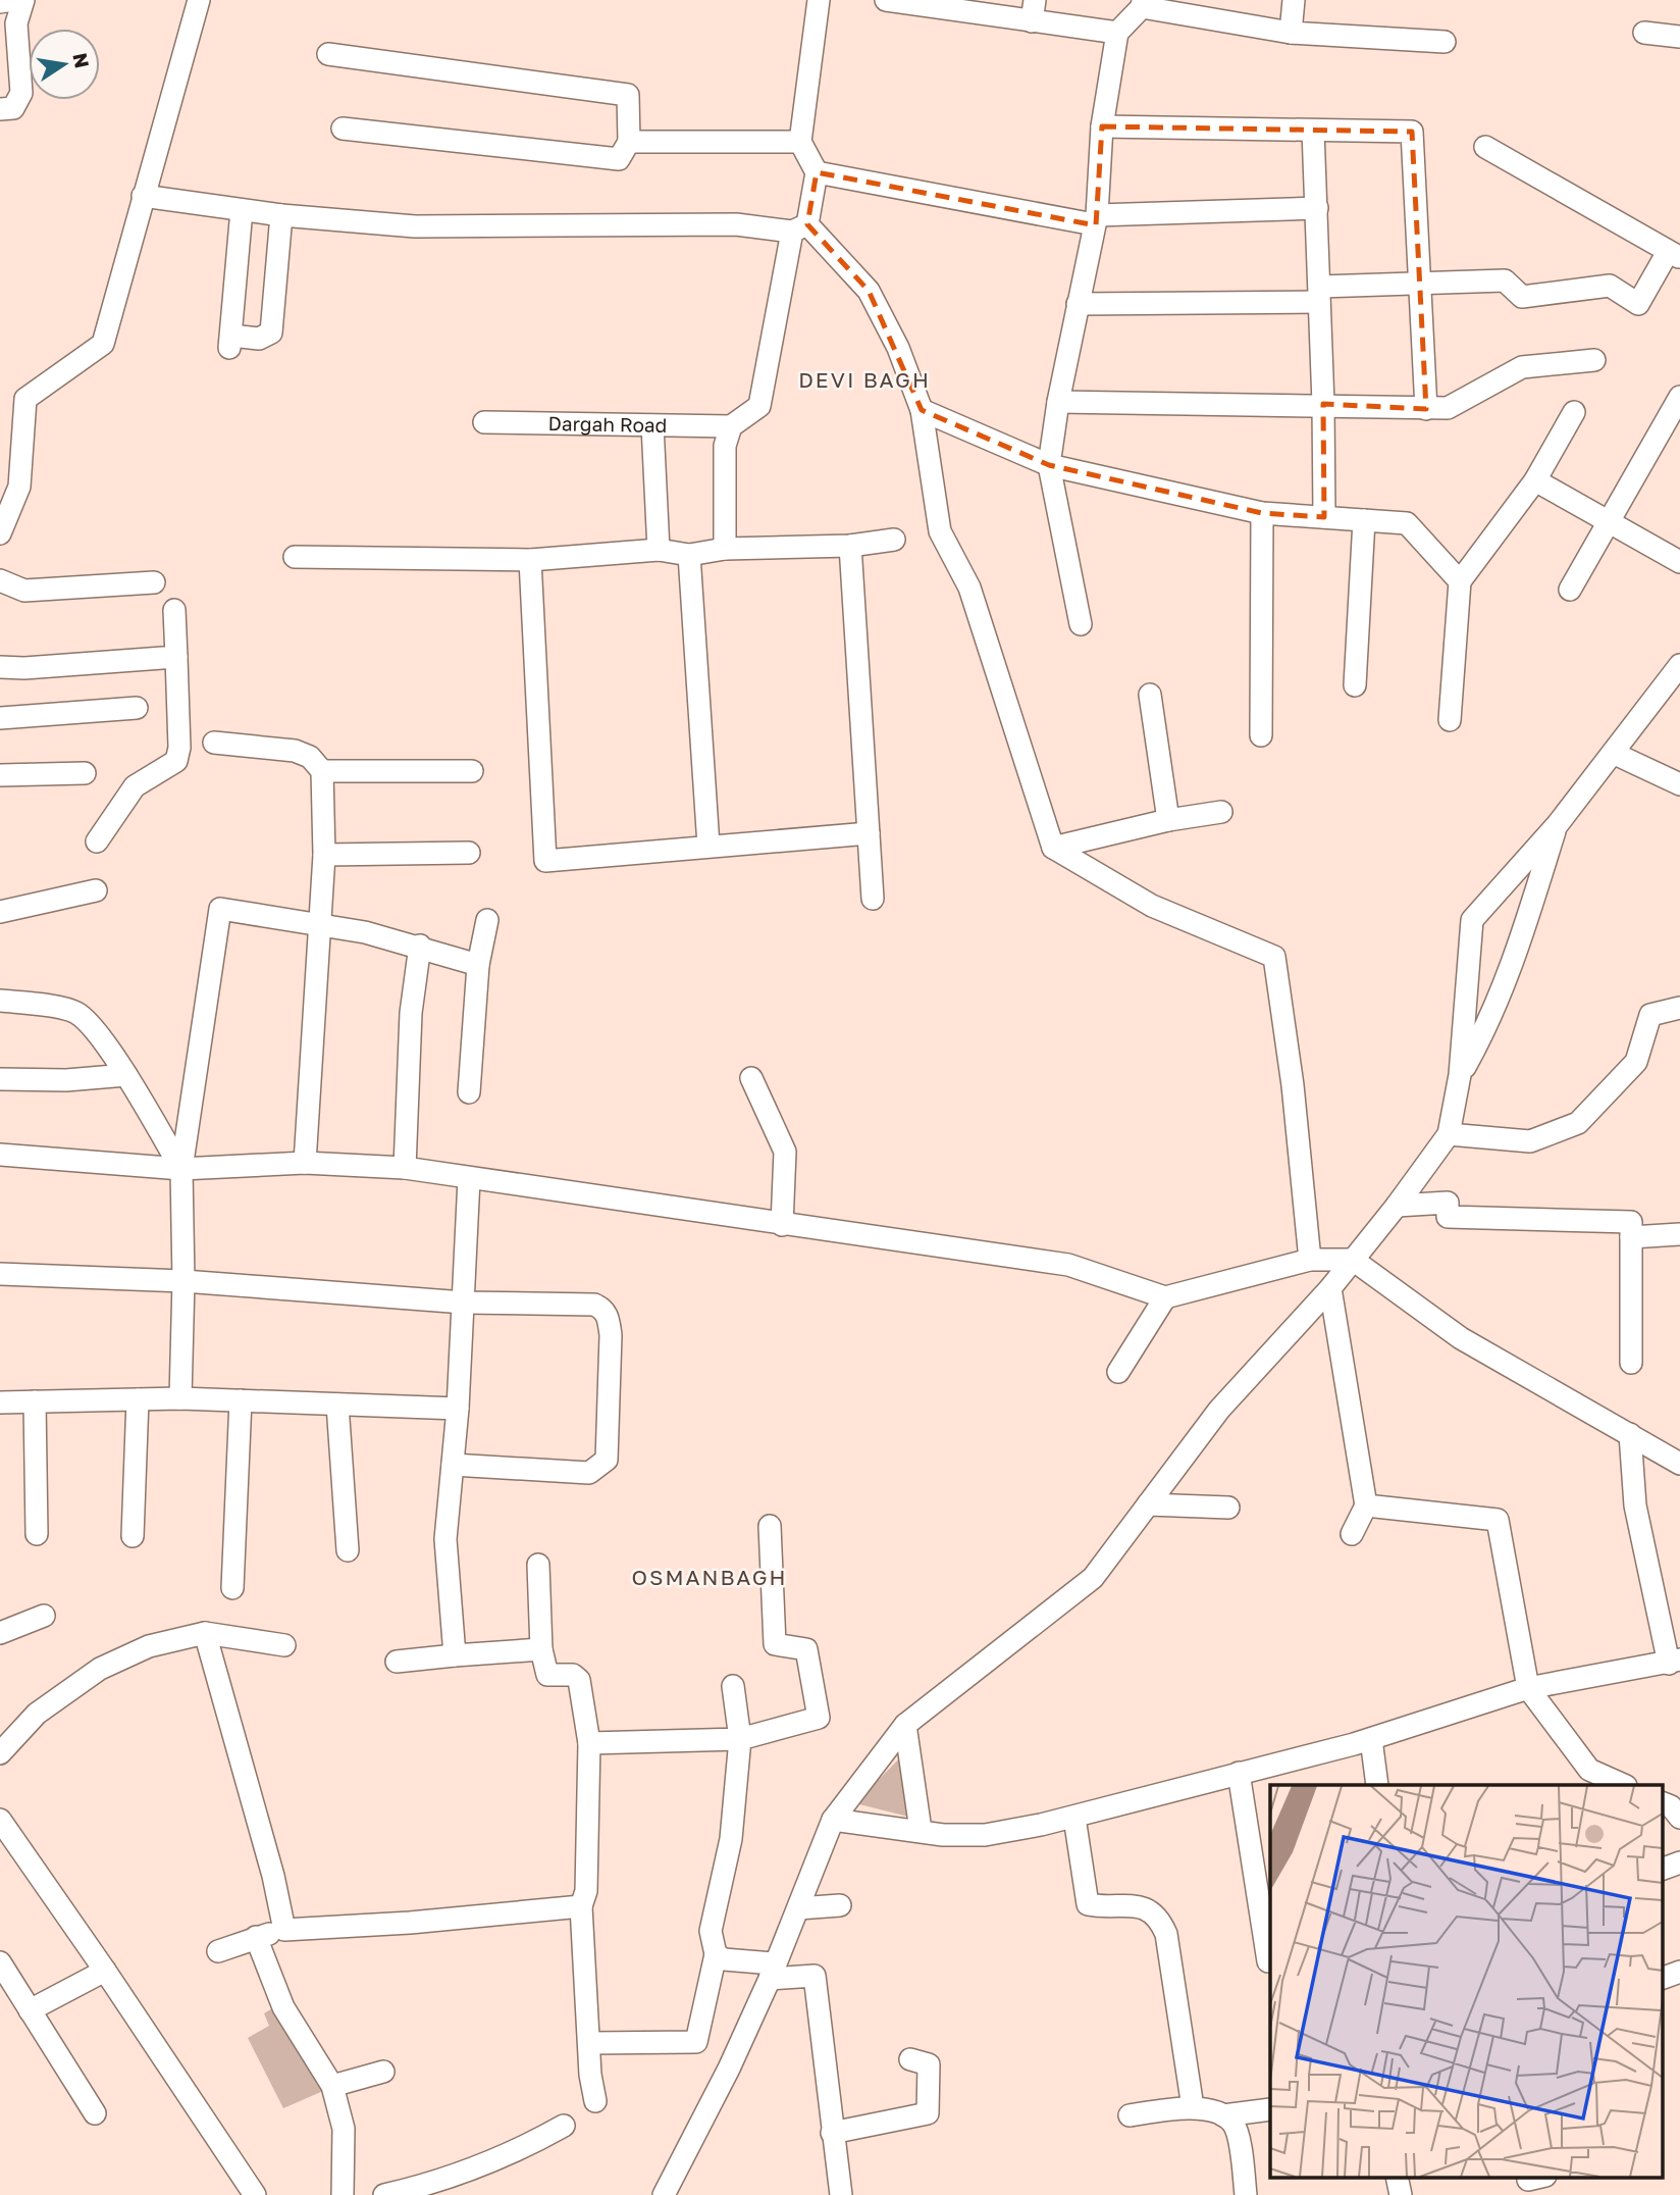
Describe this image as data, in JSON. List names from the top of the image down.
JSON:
{
  "streets": {
    "street": ["Dargah Road"]
  },
  "districts": ["DEVI BAGH", "OSMANBAGH"],
  "north": "right"
}
